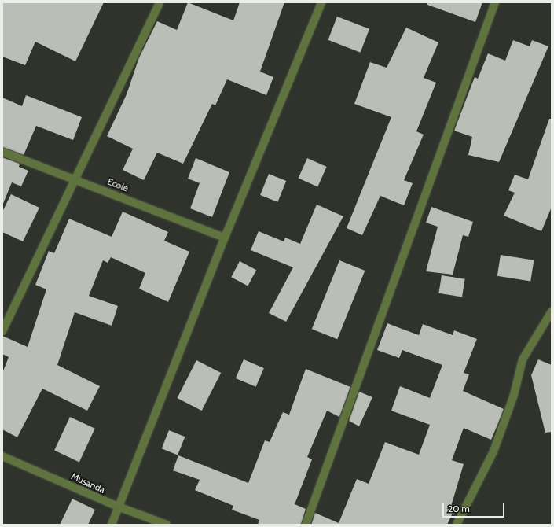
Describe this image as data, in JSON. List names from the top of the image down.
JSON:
{
  "streets": {
    "street": ["Ecole", "Musanda"]
  },
  "scale_bar": "20 m"
}
